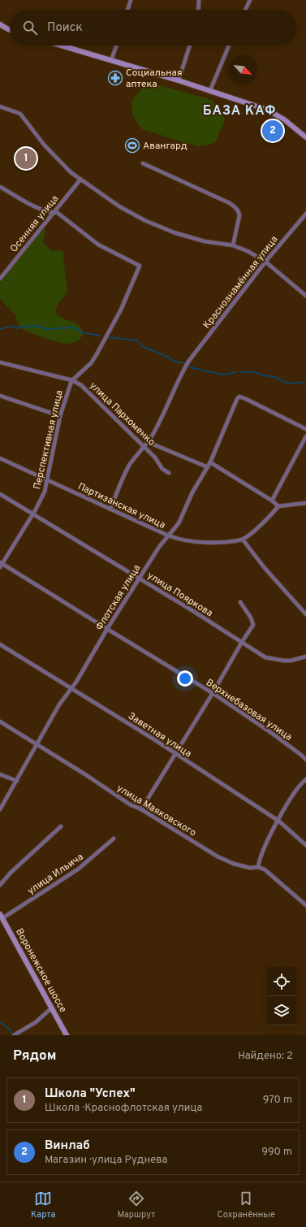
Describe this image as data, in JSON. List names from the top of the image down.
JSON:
{
  "streets": {
    "main road": ["Воронежское шоссе"],
    "street": [
      "Осенняя улица",
      "Краснознамённая улица",
      "улица Пархоменко",
      "Перспективная улица",
      "Партизанская улица",
      "улица Пояркова",
      "Флотская улица",
      "Верхнебазовая улица",
      "Заветная улица",
      "улица Маяковского",
      "улица Ильича"
    ]
  },
  "crossings": [
    ["Осенняя улица", "Перспективная улица"],
    ["Краснознамённая улица", "улица Пархоменко"],
    ["улица Пархоменко", "Перспективная улица"],
    ["улица Пархоменко", "Флотская улица"],
    ["Перспективная улица", "Партизанская улица"],
    ["Перспективная улица", "улица Пояркова"],
    ["Перспективная улица", "Верхнебазовая улица"],
    ["Партизанская улица", "Флотская улица"],
    ["улица Пояркова", "Флотская улица"],
    ["Флотская улица", "Верхнебазовая улица"],
    ["Флотская улица", "Заветная улица"],
    ["Флотская улица", "улица Маяковского"],
    ["улица Ильича", "Воронежское шоссе"]
  ],
  "districts": ["БАЗА КАФ"],
  "places": {
    "pharmacy": ["Социальная аптека"],
    "sports": ["Авангард"]
  },
  "north": "bottom right",
  "page": {
    "search": "Поиск",
    "pins": ["2", "1"],
    "heading": ["Рядом", "Найдено: 2"],
    "list": [
      {
        "mark": "1",
        "name": "Школа \"Успех\"",
        "note": "Школа · Краснофлотская улица",
        "value": "970 m"
      },
      {
        "mark": "2",
        "name": "Винлаб",
        "note": "Магазин · улица Руднева",
        "value": "990 m"
      }
    ],
    "nav": ["Карта", "Маршрут", "Сохранённые"]
  }
}
